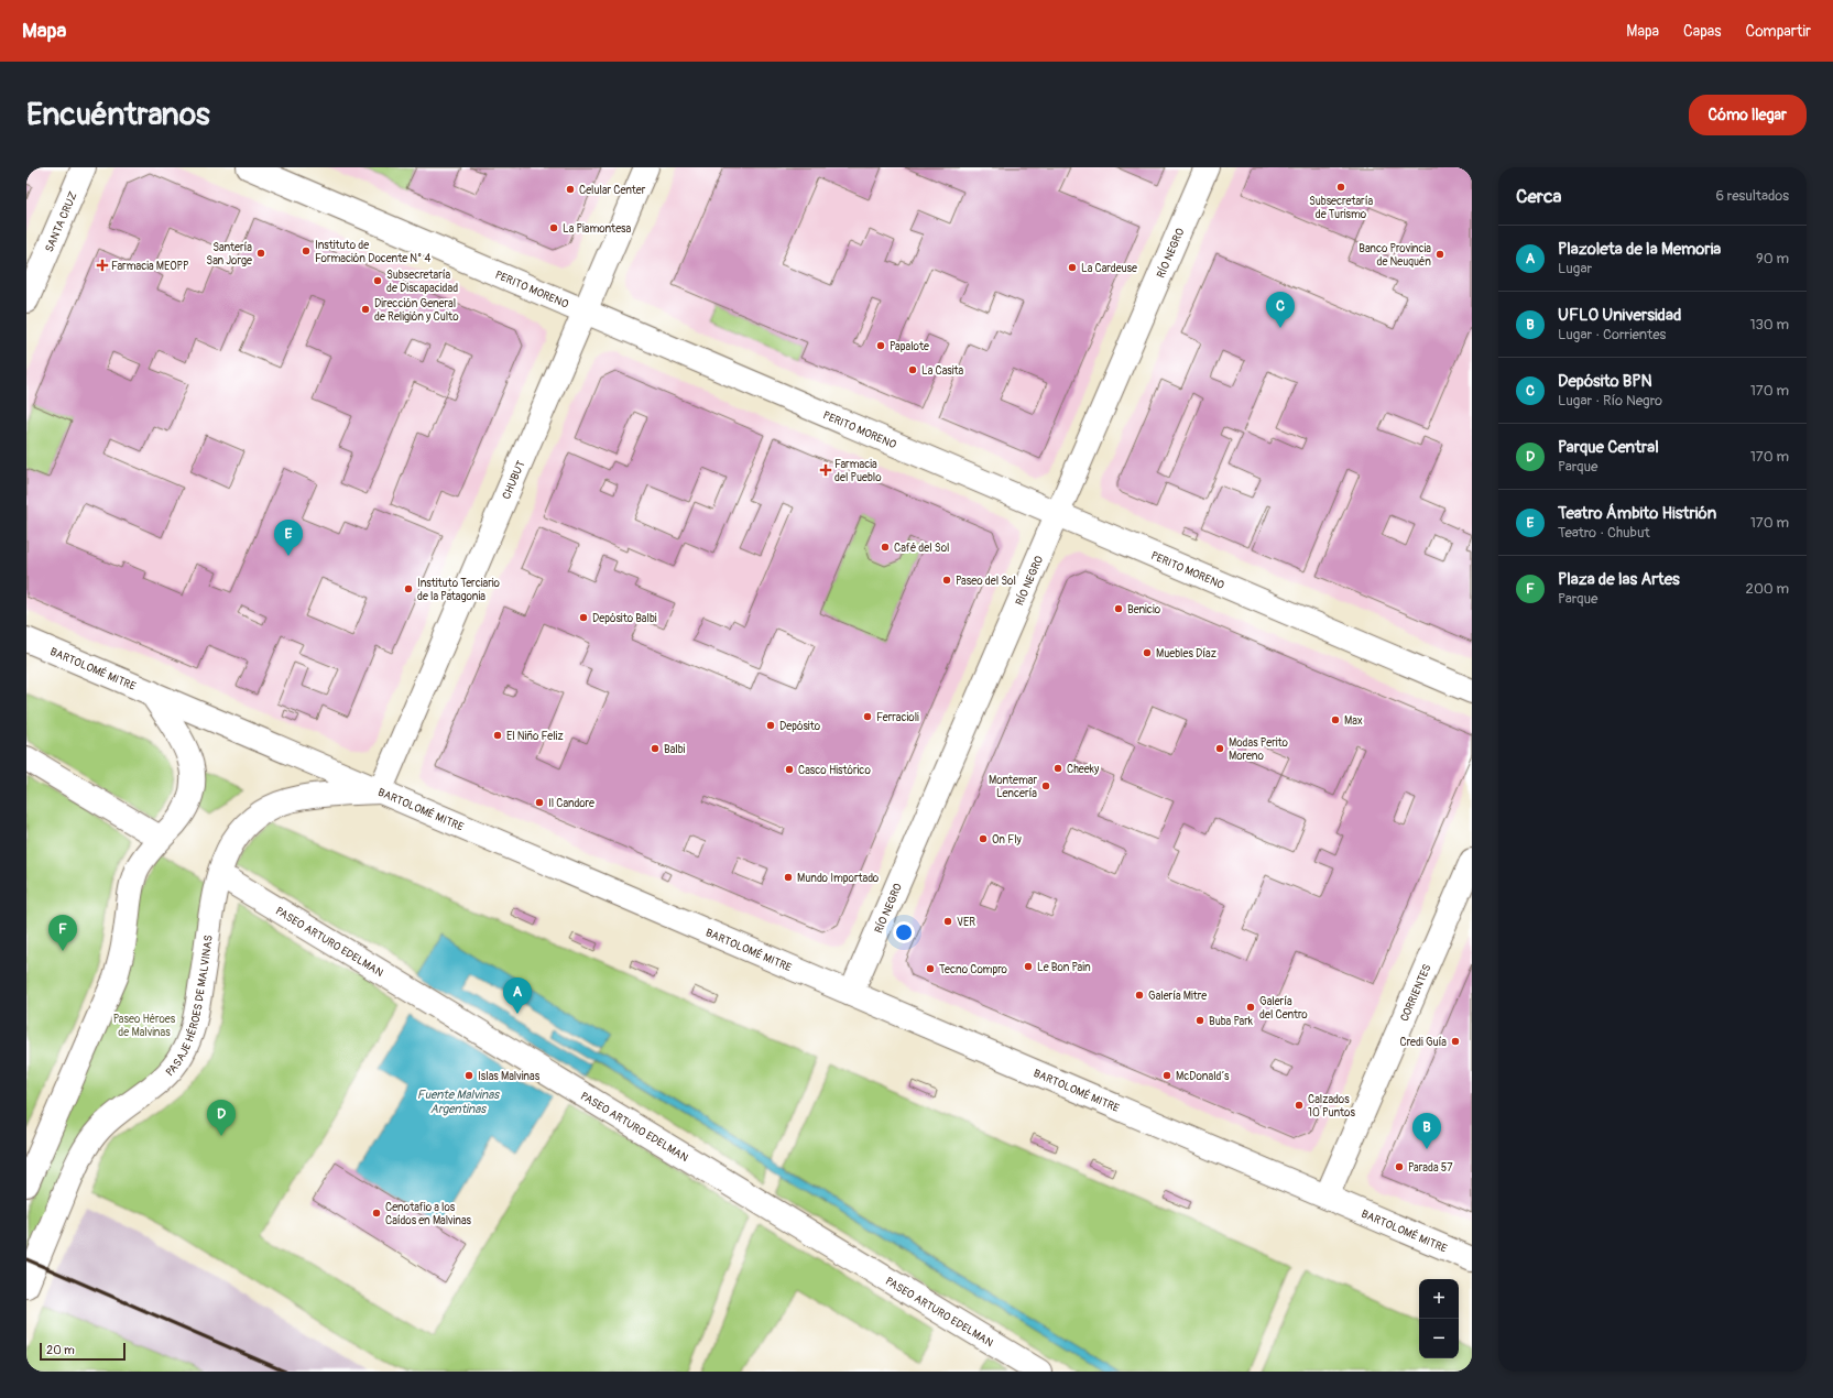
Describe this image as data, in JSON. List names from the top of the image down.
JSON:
{
  "streets": {
    "street": [
      "SANTA CRUZ",
      "RÍO NEGRO",
      "PERITO MORENO",
      "CHUBUT",
      "BARTOLOMÉ MITRE",
      "PASEO ARTURO EDELMAN",
      "CORRIENTES",
      "PASAJE HÉROES DE MALVINAS"
    ]
  },
  "crossings": [
    ["RÍO NEGRO", "PERITO MORENO"],
    ["RÍO NEGRO", "BARTOLOMÉ MITRE"],
    ["PERITO MORENO", "CHUBUT"],
    ["CHUBUT", "BARTOLOMÉ MITRE"],
    ["CHUBUT", "PASAJE HÉROES DE MALVINAS"],
    ["BARTOLOMÉ MITRE", "CORRIENTES"],
    ["BARTOLOMÉ MITRE", "PASAJE HÉROES DE MALVINAS"]
  ],
  "water": ["Fuente Malvinas Argentinas"],
  "parks": ["Paseo Héroes de Malvinas"],
  "places": {
    "other": [
      "Subsecretaría de Turismo",
      "Celular Center",
      "La Piamontesa",
      "Instituto de Formación Docente N° 4",
      "Santería San Jorge",
      "Banco Provincia de Neuquén",
      "La Cardeuse",
      "Subsecretaría de Discapacidad",
      "Dirección General de Religión y Culto",
      "Papalote",
      "La Casita",
      "Café del Sol",
      "Paseo del Sol",
      "Instituto Terciario de la Patagonia",
      "Benicio",
      "Depósito Balbi",
      "Muebles Díaz",
      "Ferracioli",
      "Max",
      "Depósito",
      "El Niño Feliz",
      "Balbi",
      "Modas Perito Moreno",
      "Cheeky",
      "Casco Histórico",
      "Montemar Lencería",
      "Il Candore",
      "On Fly",
      "Mundo Importado",
      "VER",
      "Le Bon Pain",
      "Tecno Compro",
      "Galería Mitre",
      "Galería del Centro",
      "Buba Park",
      "Credi Guía",
      "Islas Malvinas",
      "McDonald´s",
      "Calzados 10 Puntos",
      "Parada 57",
      "Cenotafio a los Caídos en Malvinas"
    ],
    "health": ["Farmacia MEOPP", "Farmacia del Pueblo"]
  },
  "scale_bar": "20 m",
  "page": {
    "header": "Mapa",
    "nav": ["Mapa", "Capas", "Compartir"],
    "buttons": "Cómo llegar",
    "title": "Encuéntranos",
    "heading": ["Cerca", "6 resultados"],
    "list": [
      {
        "mark": "A",
        "name": "Plazoleta de la Memoria",
        "note": "Lugar",
        "value": "90 m"
      },
      {
        "mark": "B",
        "name": "UFLO Universidad",
        "note": "Lugar · Corrientes",
        "value": "130 m"
      },
      {
        "mark": "C",
        "name": "Depósito BPN",
        "note": "Lugar · Río Negro",
        "value": "170 m"
      },
      {
        "mark": "D",
        "name": "Parque Central",
        "note": "Parque",
        "value": "170 m"
      },
      {
        "mark": "E",
        "name": "Teatro Ámbito Histrión",
        "note": "Teatro · Chubut",
        "value": "170 m"
      },
      {
        "mark": "F",
        "name": "Plaza de las Artes",
        "note": "Parque",
        "value": "200 m"
      }
    ],
    "pins": [
      "C",
      "E",
      "F",
      "A",
      "D",
      "B"
    ],
    "map_buttons": ["+", "−"],
    "scale": "20 m"
  }
}
